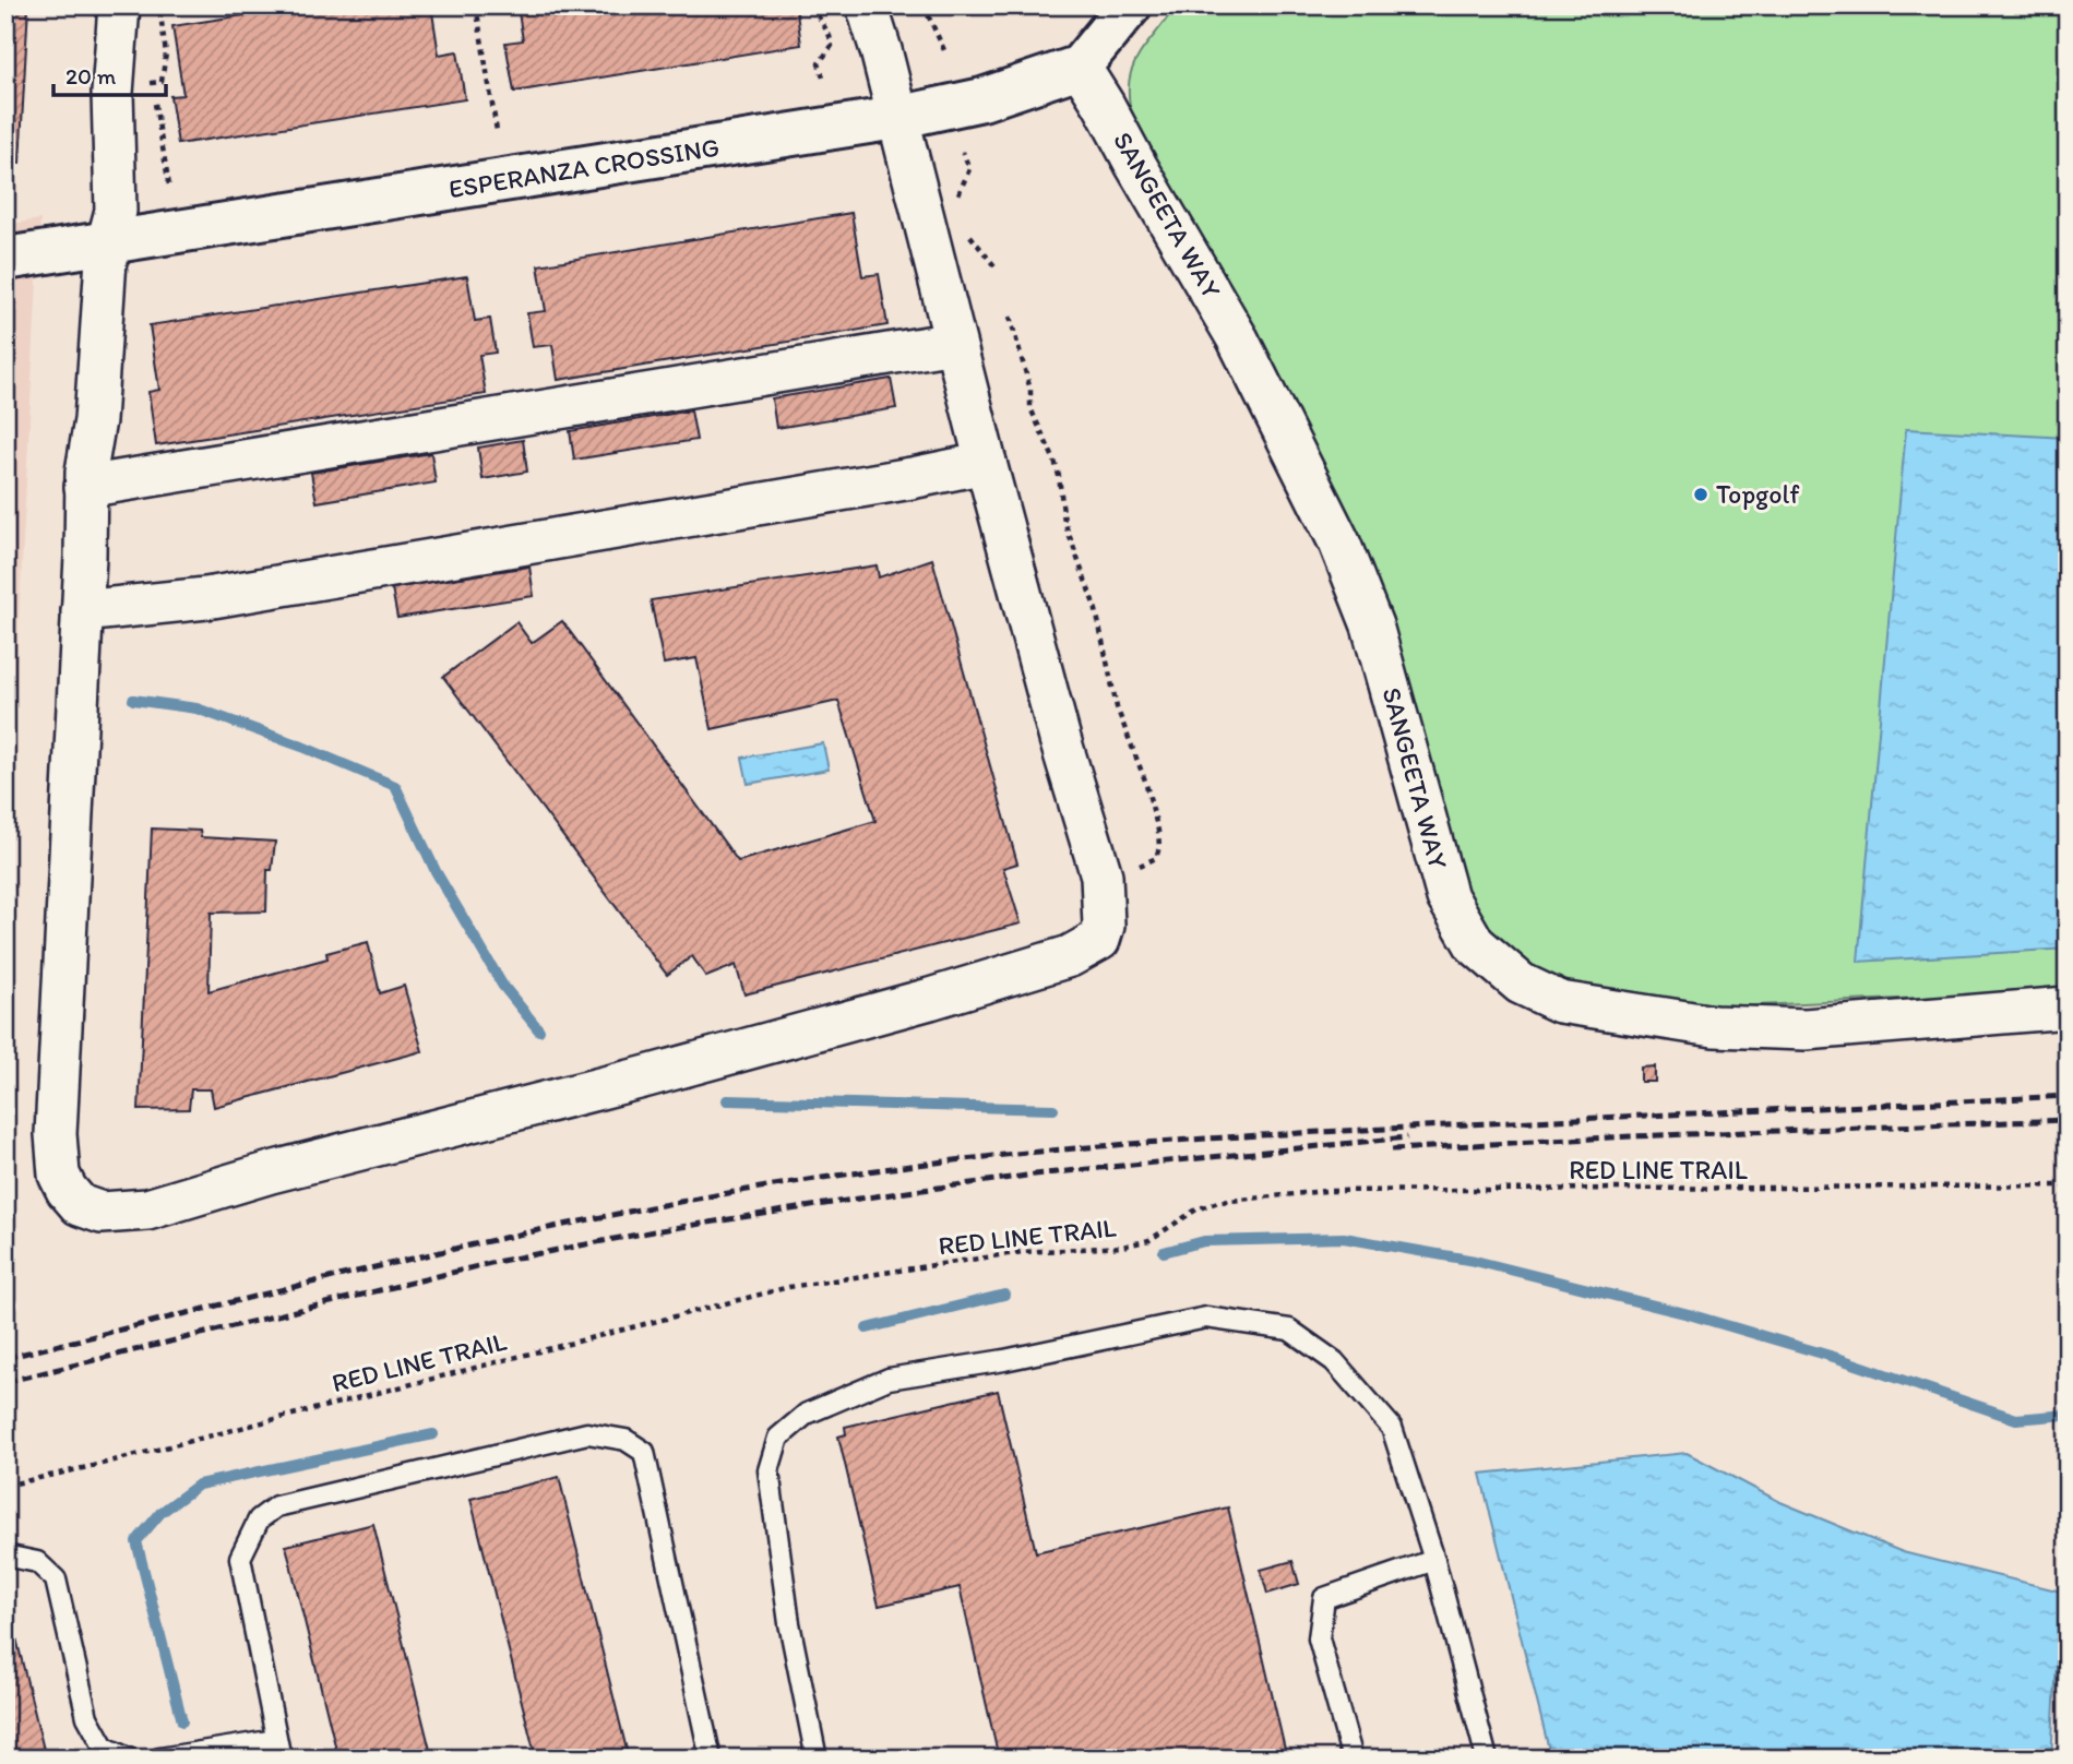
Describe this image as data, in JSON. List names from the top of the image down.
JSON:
{
  "streets": {
    "street": ["ESPERANZA CROSSING", "SANGEETA WAY"],
    "path": ["RED LINE TRAIL"]
  },
  "crossings": [
    ["ESPERANZA CROSSING", "SANGEETA WAY"]
  ],
  "places": ["Topgolf"],
  "scale_bar": "20 m"
}
